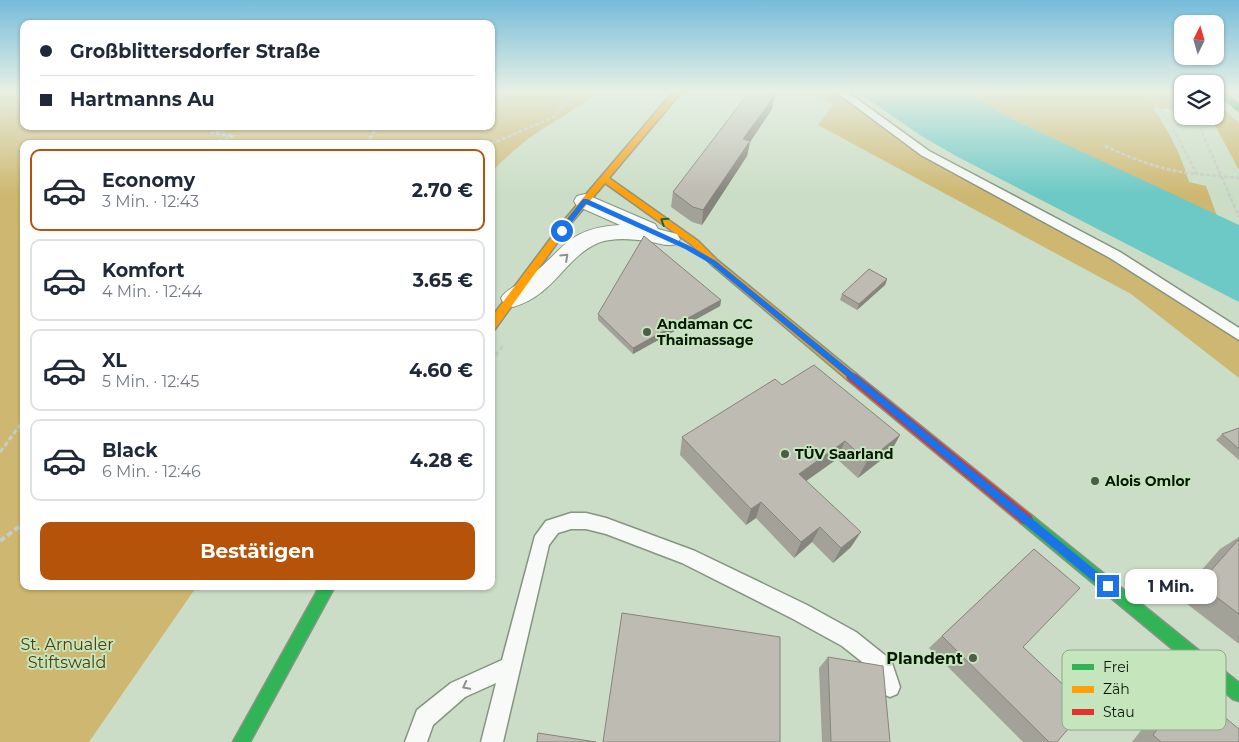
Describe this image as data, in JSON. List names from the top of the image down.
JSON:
{
  "parks": ["St. Arnualer Stiftswald"],
  "places": [
    "Andaman CC Thaimassage",
    "TÜV Saarland",
    "Alois Omlor",
    "Plandent"
  ],
  "legend": ["Frei", "Zäh", "Stau"],
  "north": "top",
  "page": {
    "banner": ["Großblittersdorfer Straße", "Hartmanns Au"],
    "list": [
      {
        "name": "Economy",
        "note": "3 Min. · 12:43",
        "value": "2.70 €"
      },
      {
        "name": "Komfort",
        "note": "4 Min. · 12:44",
        "value": "3.65 €"
      },
      {
        "name": "XL",
        "note": "5 Min. · 12:45",
        "value": "4.60 €"
      },
      {
        "name": "Black",
        "note": "6 Min. · 12:46",
        "value": "4.28 €"
      }
    ],
    "buttons": "Bestätigen",
    "bubble": "1 Min."
  }
}
